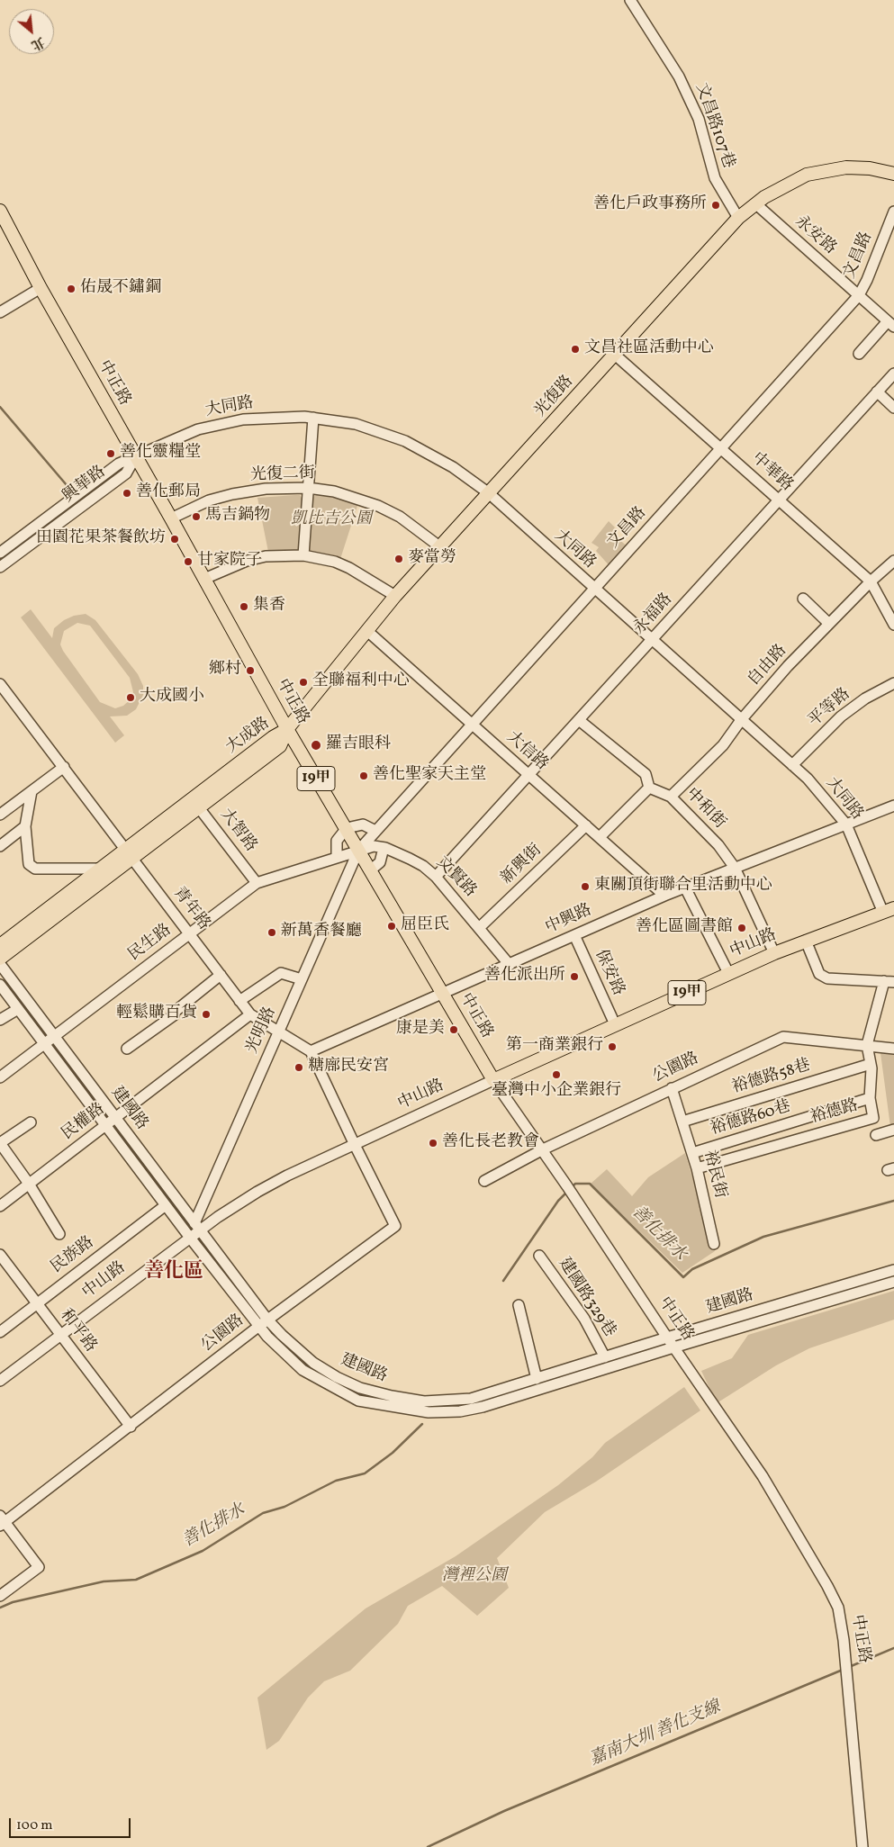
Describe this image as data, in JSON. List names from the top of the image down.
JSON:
{
  "streets": {
    "main road": [
      "中正路",
      "光復路",
      "大成路",
      "19甲",
      "中山路"
    ],
    "street": [
      "文昌路107巷",
      "永安路",
      "文昌路",
      "大同路",
      "中華路",
      "光復二街",
      "興華路",
      "永福路",
      "自由路",
      "平等路",
      "大信路",
      "中和街",
      "大智路",
      "新興街",
      "文賢路",
      "青年路",
      "中興路",
      "民生路",
      "保安路",
      "光明路",
      "公園路",
      "裕德路58巷",
      "建國路",
      "裕德路",
      "裕德路60巷",
      "民權路",
      "裕民街",
      "民族路",
      "建國路329巷",
      "和平路"
    ]
  },
  "crossings": [
    ["文昌路107巷", "光復路"],
    ["永安路", "文昌路"],
    ["永安路", "光復路"],
    ["文昌路", "中正路"],
    ["文昌路", "大同路"],
    ["文昌路", "中華路"],
    ["文昌路", "大信路"],
    ["文昌路", "文賢路"],
    ["文昌路", "民生路"],
    ["文昌路", "光明路"],
    ["中正路", "光復路"],
    ["中正路", "大同路"],
    ["中正路", "光復二街"],
    ["中正路", "興華路"],
    ["中正路", "大成路"],
    ["中正路", "文賢路"],
    ["中正路", "中興路"],
    ["中正路", "民生路"],
    ["中正路", "中山路"],
    ["中正路", "光明路"],
    ["中正路", "公園路"],
    ["中正路", "建國路"],
    ["光復路", "大同路"],
    ["光復路", "中華路"],
    ["光復路", "光復二街"],
    ["光復路", "大成路"],
    ["光復路", "大信路"],
    ["大同路", "興華路"],
    ["大同路", "永福路"],
    ["大同路", "自由路"],
    ["大同路", "平等路"],
    ["大同路", "中興路"],
    ["大同路", "中山路"],
    ["中華路", "永福路"],
    ["中華路", "自由路"],
    ["永福路", "大信路"],
    ["永福路", "文賢路"],
    ["自由路", "中和街"],
    ["大成路", "大智路"],
    ["大成路", "青年路"],
    ["大信路", "新興街"],
    ["大信路", "中興路"],
    ["中和街", "中興路"],
    ["中和街", "中山路"],
    ["大智路", "民生路"],
    ["新興街", "文賢路"],
    ["文賢路", "中興路"],
    ["文賢路", "民生路"],
    ["文賢路", "光明路"],
    ["青年路", "中興路"],
    ["青年路", "民生路"],
    ["青年路", "光明路"],
    ["青年路", "民權路"],
    ["中興路", "保安路"],
    ["民生路", "光明路"],
    ["民生路", "建國路"],
    ["中山路", "保安路"],
    ["中山路", "光明路"],
    ["中山路", "公園路"],
    ["中山路", "建國路"],
    ["中山路", "和平路"],
    ["光明路", "建國路"],
    ["公園路", "建國路"],
    ["公園路", "裕德路"],
    ["公園路", "裕民街"],
    ["公園路", "和平路"],
    ["裕德路58巷", "裕德路"],
    ["裕德路58巷", "裕民街"],
    ["建國路", "民權路"],
    ["建國路", "民族路"],
    ["建國路", "建國路329巷"],
    ["裕德路", "裕德路60巷"],
    ["裕德路", "裕民街"],
    ["裕德路60巷", "裕民街"],
    ["民族路", "和平路"]
  ],
  "districts": ["善化區"],
  "water": ["善化排水", "嘉南大圳 善化支線"],
  "parks": ["凱比吉公園", "灣裡公園"],
  "places": [
    "善化戶政事務所",
    "佑晟不鏽鋼",
    "文昌社區活動中心",
    "善化靈糧堂",
    "善化郵局",
    "馬吉鍋物",
    "田園花果茶餐飲坊",
    "麥當勞",
    "甘家院子",
    "集香",
    "鄉村",
    "全聯福利中心",
    "大成國小",
    "羅吉眼科",
    "善化聖家天主堂",
    "東關頂街聯合里活動中心",
    "屈臣氏",
    "善化區圖書館",
    "新萬香餐廳",
    "善化派出所",
    "輕鬆購百貨",
    "康是美",
    "第一商業銀行",
    "糖廍民安宮",
    "臺灣中小企業銀行",
    "善化長老教會"
  ],
  "scale_bar": "100 m",
  "north": "bottom right"
}
